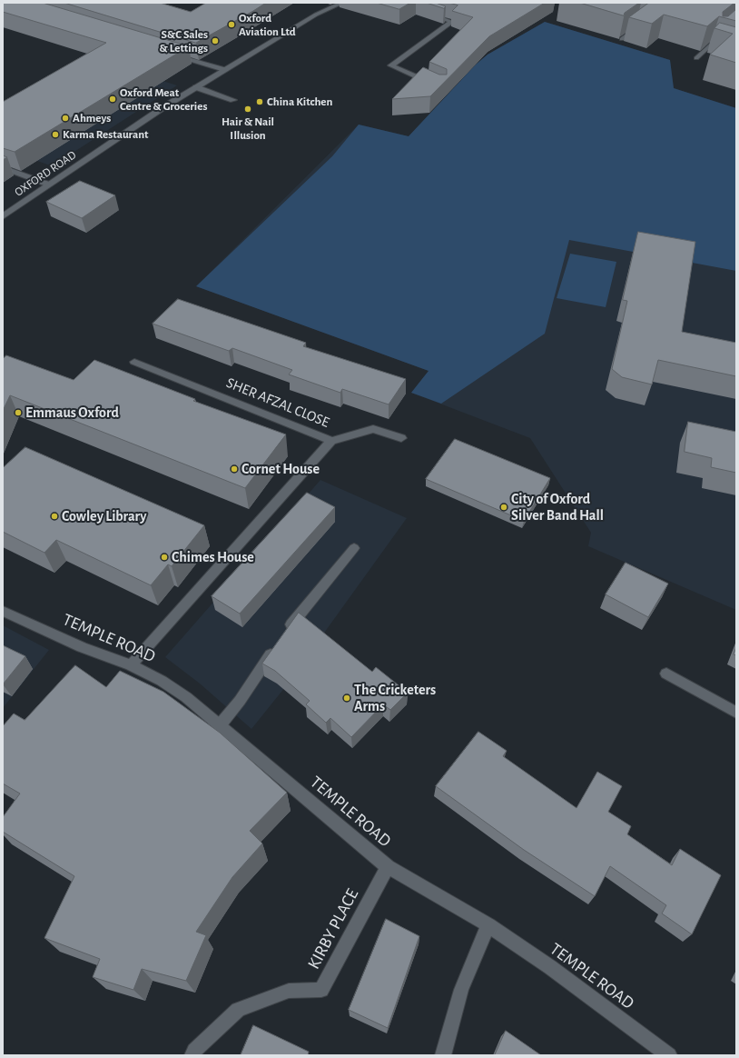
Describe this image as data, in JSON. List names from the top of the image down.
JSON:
{
  "streets": {
    "street": [
      "OXFORD ROAD",
      "SHER AFZAL CLOSE",
      "TEMPLE ROAD",
      "KIRBY PLACE"
    ]
  },
  "crossings": [
    ["SHER AFZAL CLOSE", "TEMPLE ROAD"],
    ["TEMPLE ROAD", "KIRBY PLACE"]
  ],
  "places": [
    "Oxford Aviation Ltd",
    "S&C Sales & Lettings",
    "Oxford Meat Centre & Groceries",
    "China Kitchen",
    "Hair & Nail Illusion",
    "Ahmeys",
    "Karma Restaurant",
    "Emmaus Oxford",
    "Cornet House",
    "City of Oxford Silver Band Hall",
    "Cowley Library",
    "Chimes House",
    "The Cricketers Arms"
  ]
}
